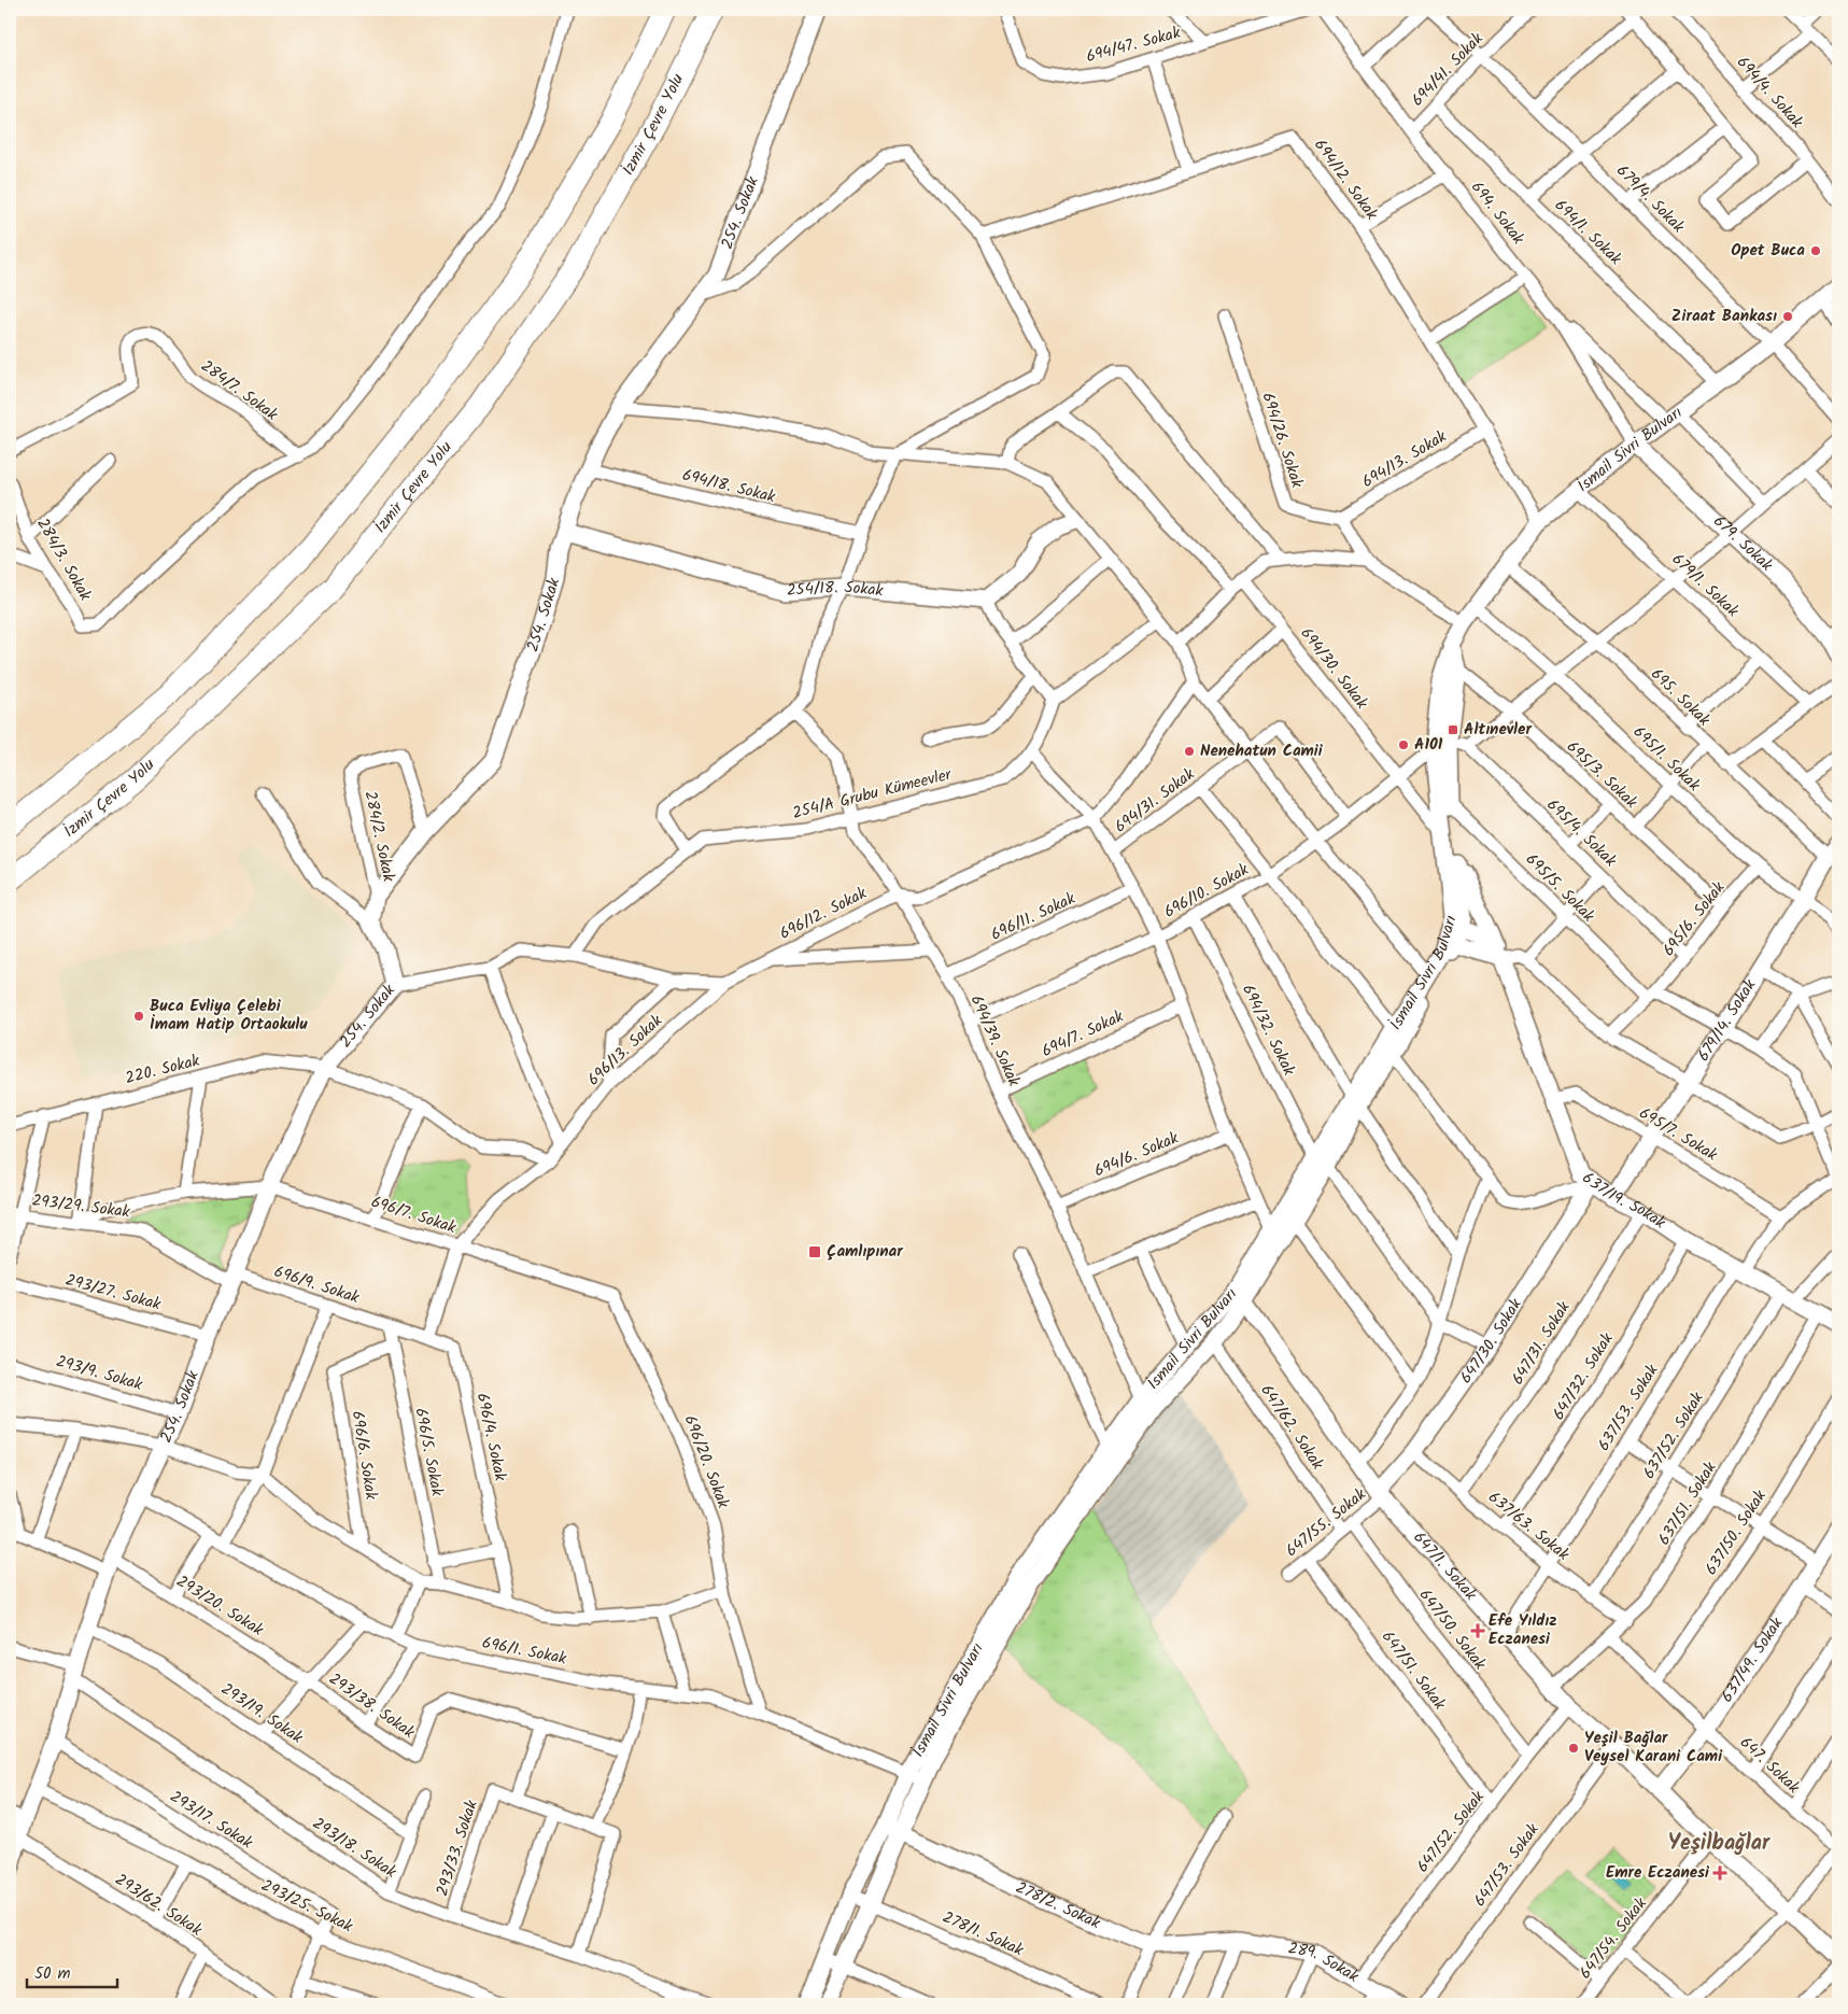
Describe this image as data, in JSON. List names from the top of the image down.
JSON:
{
  "streets": {
    "highway": ["İzmir Çevre Yolu"],
    "street": [
      "694/47. Sokak",
      "694/41. Sokak",
      "694/4. Sokak",
      "694/12. Sokak",
      "679/4. Sokak",
      "254. Sokak",
      "694. Sokak",
      "694/1. Sokak",
      "284/7. Sokak",
      "694/26. Sokak",
      "İsmail Sivri Bulvarı",
      "694/13. Sokak",
      "694/18. Sokak",
      "679. Sokak",
      "284/3. Sokak",
      "679/1. Sokak",
      "254/18. Sokak",
      "694/30. Sokak",
      "695. Sokak",
      "695/1. Sokak",
      "695/3. Sokak",
      "254/A Grubu Kümeevler",
      "694/31. Sokak",
      "695/4. Sokak",
      "284/2. Sokak",
      "695/5. Sokak",
      "696/10. Sokak",
      "696/12. Sokak",
      "696/11. Sokak",
      "695/6. Sokak",
      "679/14. Sokak",
      "694/32. Sokak",
      "694/7. Sokak",
      "694/39. Sokak",
      "696/13. Sokak",
      "220. Sokak",
      "695/7. Sokak",
      "694/6. Sokak",
      "637/19. Sokak",
      "293/29. Sokak",
      "696/7. Sokak",
      "696/9. Sokak",
      "293/27. Sokak",
      "647/30. Sokak",
      "647/31. Sokak",
      "293/9. Sokak",
      "647/32. Sokak",
      "637/53. Sokak",
      "647/62. Sokak",
      "637/52. Sokak",
      "696/4. Sokak",
      "696/5. Sokak",
      "696/6. Sokak",
      "696/20. Sokak",
      "637/51. Sokak",
      "647/55. Sokak",
      "637/63. Sokak",
      "637/50. Sokak",
      "647/1. Sokak",
      "293/20. Sokak",
      "647/50. Sokak",
      "696/1. Sokak",
      "637/49. Sokak",
      "647/51. Sokak",
      "293/38. Sokak",
      "293/19. Sokak",
      "647. Sokak",
      "293/17. Sokak",
      "647/52. Sokak",
      "293/18. Sokak",
      "293/33. Sokak",
      "647/53. Sokak",
      "293/62. Sokak",
      "278/2. Sokak",
      "293/25. Sokak",
      "278/1. Sokak",
      "647/54. Sokak",
      "289. Sokak"
    ]
  },
  "crossings": [
    ["694/41. Sokak", "679/4. Sokak"],
    ["694/41. Sokak", "694. Sokak"],
    ["694/41. Sokak", "694/1. Sokak"],
    ["694/12. Sokak", "İsmail Sivri Bulvarı"],
    ["694/12. Sokak", "694/13. Sokak"],
    ["679/4. Sokak", "İsmail Sivri Bulvarı"],
    ["254. Sokak", "694/18. Sokak"],
    ["254. Sokak", "254/18. Sokak"],
    ["254. Sokak", "284/2. Sokak"],
    ["254. Sokak", "220. Sokak"],
    ["254. Sokak", "293/29. Sokak"],
    ["254. Sokak", "696/7. Sokak"],
    ["254. Sokak", "696/9. Sokak"],
    ["254. Sokak", "293/27. Sokak"],
    ["254. Sokak", "293/9. Sokak"],
    ["254. Sokak", "293/20. Sokak"],
    ["254. Sokak", "696/1. Sokak"],
    ["254. Sokak", "293/19. Sokak"],
    ["254. Sokak", "293/17. Sokak"],
    ["254. Sokak", "293/18. Sokak"],
    ["254. Sokak", "293/62. Sokak"],
    ["254. Sokak", "293/25. Sokak"],
    ["694. Sokak", "İsmail Sivri Bulvarı"],
    ["694. Sokak", "679. Sokak"],
    ["694/1. Sokak", "İsmail Sivri Bulvarı"],
    ["284/7. Sokak", "284/3. Sokak"],
    ["694/26. Sokak", "694/13. Sokak"],
    ["İsmail Sivri Bulvarı", "679. Sokak"],
    ["İsmail Sivri Bulvarı", "679/1. Sokak"],
    ["İsmail Sivri Bulvarı", "694/30. Sokak"],
    ["İsmail Sivri Bulvarı", "695. Sokak"],
    ["İsmail Sivri Bulvarı", "695/1. Sokak"],
    ["İsmail Sivri Bulvarı", "695/3. Sokak"],
    ["İsmail Sivri Bulvarı", "695/5. Sokak"],
    ["İsmail Sivri Bulvarı", "696/10. Sokak"],
    ["İsmail Sivri Bulvarı", "694/32. Sokak"],
    ["İsmail Sivri Bulvarı", "694/39. Sokak"],
    ["İsmail Sivri Bulvarı", "637/19. Sokak"],
    ["İsmail Sivri Bulvarı", "647/62. Sokak"],
    ["İsmail Sivri Bulvarı", "647/1. Sokak"],
    ["İsmail Sivri Bulvarı", "696/1. Sokak"],
    ["İsmail Sivri Bulvarı", "278/2. Sokak"],
    ["İsmail Sivri Bulvarı", "278/1. Sokak"],
    ["694/30. Sokak", "696/10. Sokak"],
    ["695. Sokak", "679/14. Sokak"],
    ["695/1. Sokak", "695/6. Sokak"],
    ["695/1. Sokak", "679/14. Sokak"],
    ["695/3. Sokak", "695/6. Sokak"],
    ["254/A Grubu Kümeevler", "694/39. Sokak"],
    ["694/31. Sokak", "696/10. Sokak"],
    ["695/4. Sokak", "695/6. Sokak"],
    ["695/5. Sokak", "695/6. Sokak"],
    ["695/5. Sokak", "679/14. Sokak"],
    ["696/10. Sokak", "694/32. Sokak"],
    ["696/10. Sokak", "694/39. Sokak"],
    ["696/12. Sokak", "694/39. Sokak"],
    ["696/12. Sokak", "696/13. Sokak"],
    ["696/11. Sokak", "694/39. Sokak"],
    ["679/14. Sokak", "695/7. Sokak"],
    ["679/14. Sokak", "637/19. Sokak"],
    ["694/7. Sokak", "694/39. Sokak"],
    ["694/39. Sokak", "694/6. Sokak"],
    ["696/13. Sokak", "696/7. Sokak"],
    ["695/7. Sokak", "637/19. Sokak"],
    ["695/7. Sokak", "637/53. Sokak"],
    ["637/19. Sokak", "647/30. Sokak"],
    ["637/19. Sokak", "647/31. Sokak"],
    ["637/19. Sokak", "647/32. Sokak"],
    ["637/19. Sokak", "637/53. Sokak"],
    ["637/19. Sokak", "637/52. Sokak"],
    ["637/19. Sokak", "637/51. Sokak"],
    ["293/29. Sokak", "696/9. Sokak"],
    ["696/7. Sokak", "696/20. Sokak"],
    ["696/9. Sokak", "696/4. Sokak"],
    ["696/9. Sokak", "696/5. Sokak"],
    ["647/30. Sokak", "647/55. Sokak"],
    ["647/30. Sokak", "637/63. Sokak"],
    ["647/30. Sokak", "647/1. Sokak"],
    ["647/31. Sokak", "637/63. Sokak"],
    ["647/32. Sokak", "637/63. Sokak"],
    ["637/53. Sokak", "637/63. Sokak"],
    ["637/53. Sokak", "647/1. Sokak"],
    ["647/62. Sokak", "647/55. Sokak"],
    ["637/52. Sokak", "637/63. Sokak"],
    ["696/4. Sokak", "696/5. Sokak"],
    ["696/5. Sokak", "696/6. Sokak"],
    ["696/20. Sokak", "696/1. Sokak"],
    ["637/51. Sokak", "637/63. Sokak"],
    ["637/51. Sokak", "647/1. Sokak"],
    ["637/51. Sokak", "647. Sokak"],
    ["647/55. Sokak", "647/1. Sokak"],
    ["647/55. Sokak", "647/50. Sokak"],
    ["647/55. Sokak", "647/51. Sokak"],
    ["637/50. Sokak", "647. Sokak"],
    ["647/1. Sokak", "637/49. Sokak"],
    ["647/1. Sokak", "647/52. Sokak"],
    ["647/1. Sokak", "647/53. Sokak"],
    ["647/1. Sokak", "647/54. Sokak"],
    ["293/20. Sokak", "293/38. Sokak"],
    ["647/50. Sokak", "647/52. Sokak"],
    ["637/49. Sokak", "647. Sokak"],
    ["647/51. Sokak", "647/52. Sokak"],
    ["293/17. Sokak", "293/25. Sokak"],
    ["647/52. Sokak", "289. Sokak"],
    ["293/18. Sokak", "293/33. Sokak"],
    ["278/2. Sokak", "289. Sokak"]
  ],
  "districts": ["Yeşilbağlar"],
  "places": {
    "other": [
      "Opet Buca",
      "Ziraat Bankası",
      "A101",
      "Nenehatun Camii",
      "Buca Evliya Çelebi İmam Hatip Ortaokulu",
      "Yeşil Bağlar Veysel Karani Cami"
    ],
    "transit": ["Altınevler", "Çamlıpınar"],
    "health": ["Efe Yıldız Eczanesi", "Emre Eczanesi"]
  },
  "scale_bar": "50 m"
}
